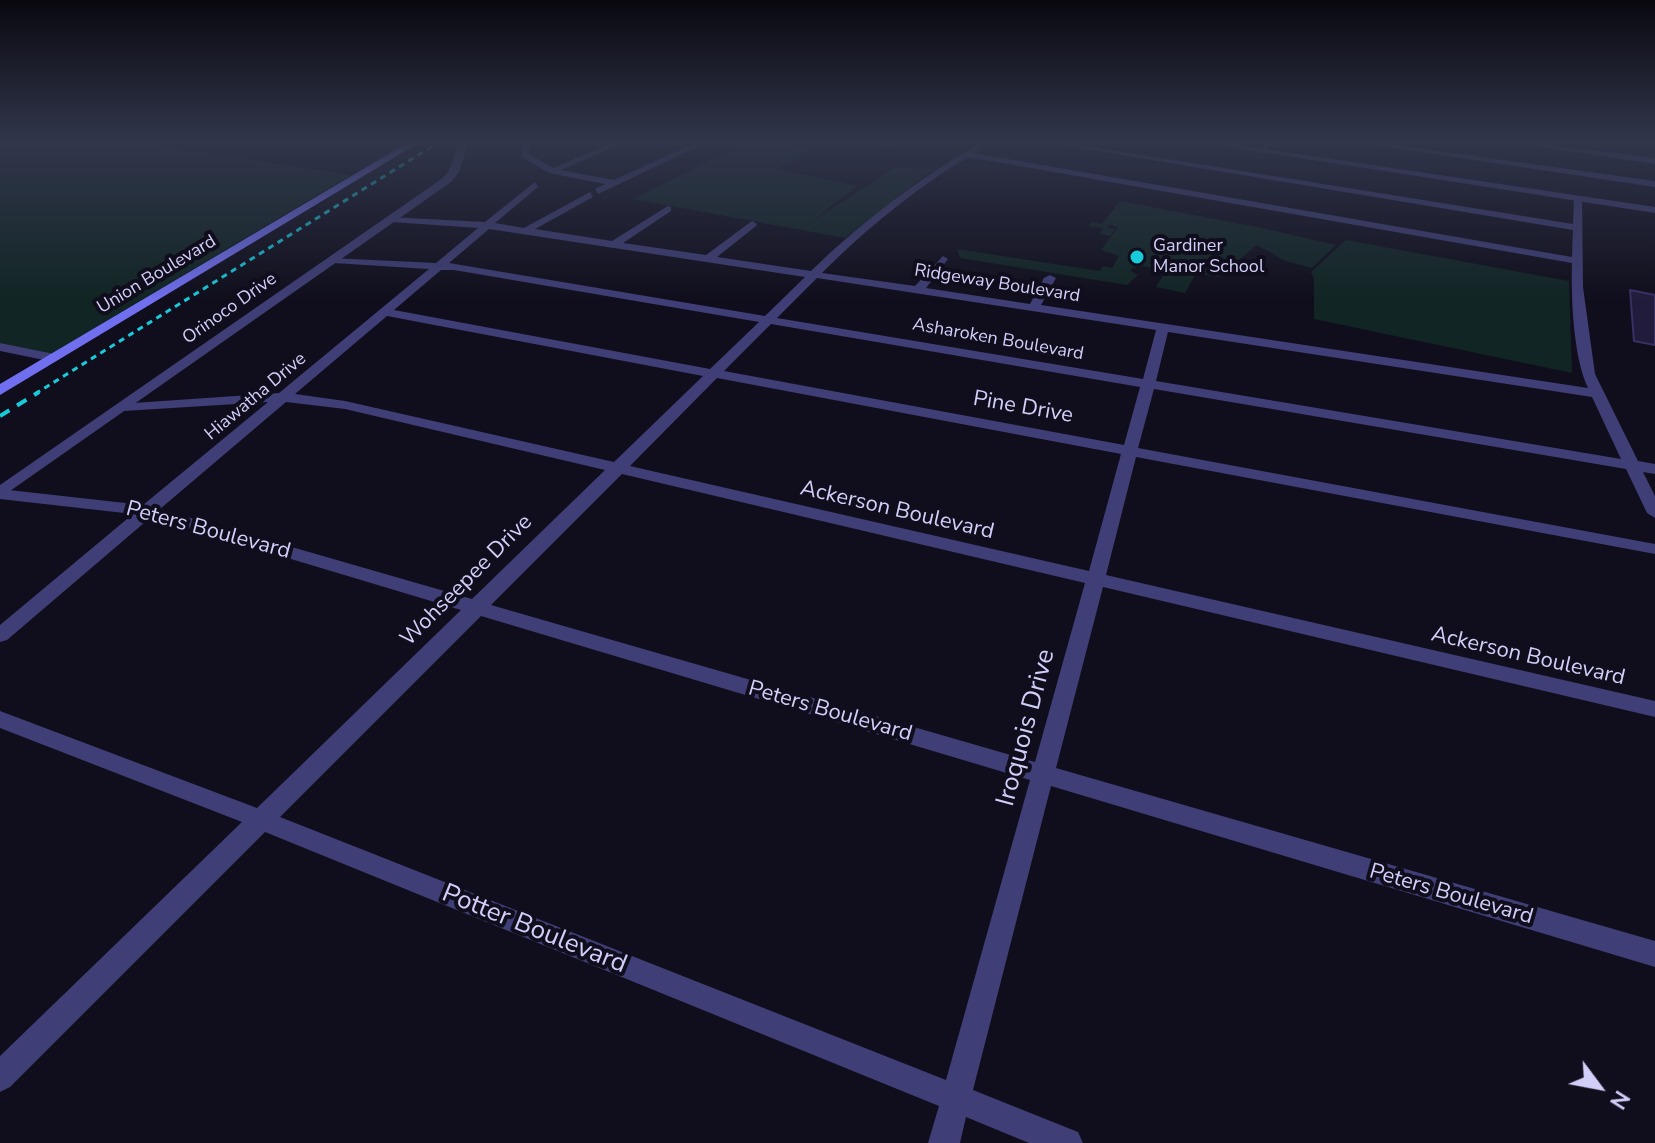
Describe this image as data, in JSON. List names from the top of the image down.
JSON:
{
  "streets": {
    "main road": ["Union Boulevard"],
    "street": [
      "Ridgeway Boulevard",
      "Orinoco Drive",
      "Asharoken Boulevard",
      "Hiawatha Drive",
      "Pine Drive",
      "Ackerson Boulevard",
      "Peters Boulevard",
      "Wohseepee Drive",
      "Iroquois Drive",
      "Potter Boulevard"
    ]
  },
  "crossings": [
    ["Ridgeway Boulevard", "Orinoco Drive"],
    ["Ridgeway Boulevard", "Hiawatha Drive"],
    ["Ridgeway Boulevard", "Wohseepee Drive"],
    ["Ridgeway Boulevard", "Iroquois Drive"],
    ["Orinoco Drive", "Asharoken Boulevard"],
    ["Orinoco Drive", "Ackerson Boulevard"],
    ["Orinoco Drive", "Peters Boulevard"],
    ["Asharoken Boulevard", "Hiawatha Drive"],
    ["Asharoken Boulevard", "Wohseepee Drive"],
    ["Asharoken Boulevard", "Iroquois Drive"],
    ["Hiawatha Drive", "Pine Drive"],
    ["Hiawatha Drive", "Ackerson Boulevard"],
    ["Hiawatha Drive", "Peters Boulevard"],
    ["Pine Drive", "Wohseepee Drive"],
    ["Pine Drive", "Iroquois Drive"],
    ["Ackerson Boulevard", "Wohseepee Drive"],
    ["Ackerson Boulevard", "Iroquois Drive"],
    ["Peters Boulevard", "Wohseepee Drive"],
    ["Peters Boulevard", "Iroquois Drive"],
    ["Wohseepee Drive", "Potter Boulevard"],
    ["Iroquois Drive", "Potter Boulevard"]
  ],
  "places": ["Gardiner Manor School"],
  "north": "bottom right"
}
